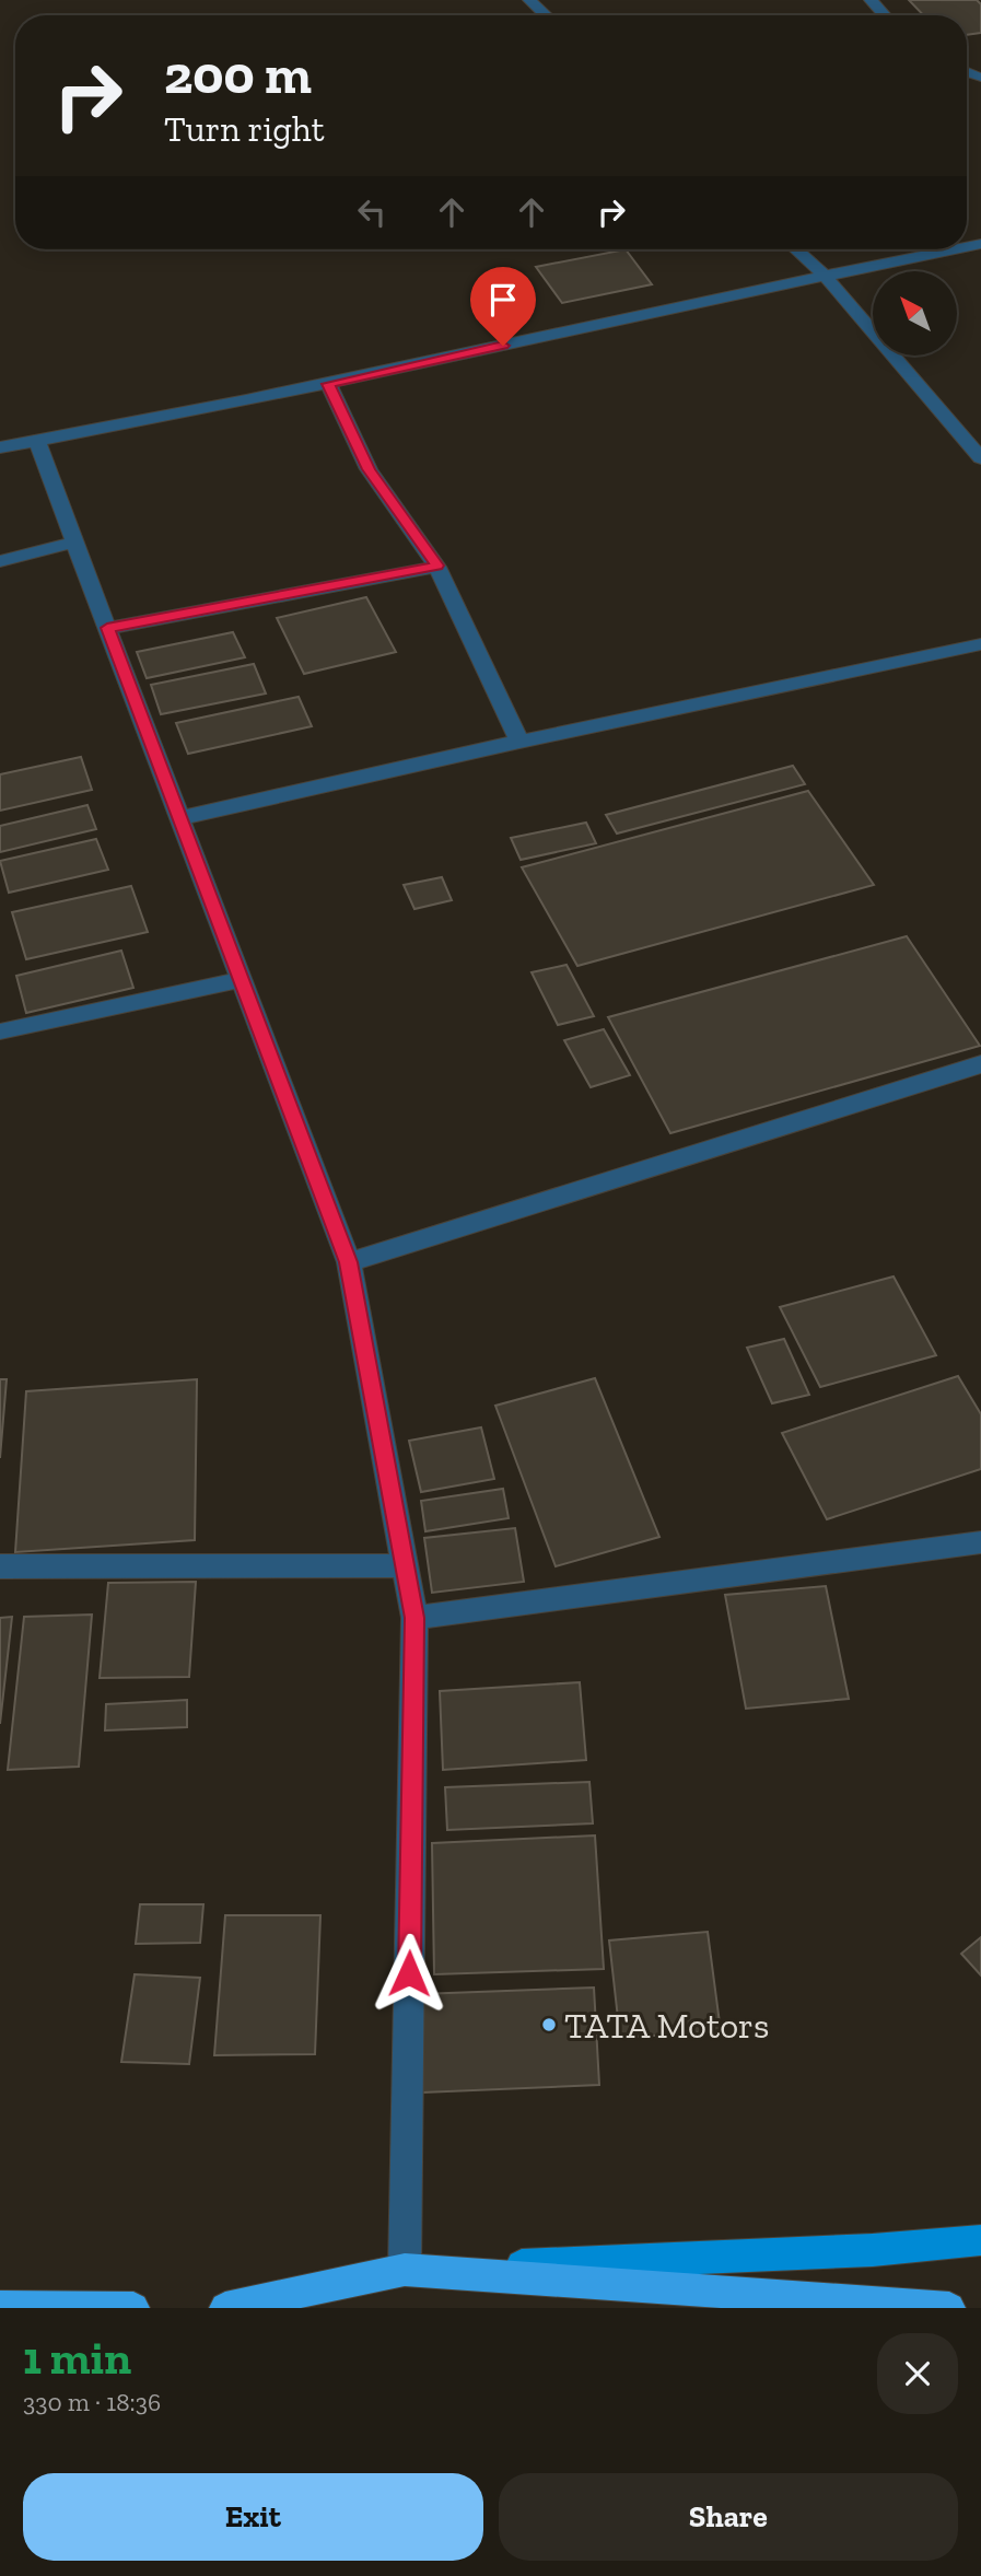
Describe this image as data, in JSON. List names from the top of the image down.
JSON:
{
  "places": ["TATA Motors"],
  "north": "top left",
  "page": {
    "turn": ["200 m", "Turn right"],
    "heading": ["1 min", "330 m · 18:36"],
    "buttons": ["Exit", "Share"]
  }
}
